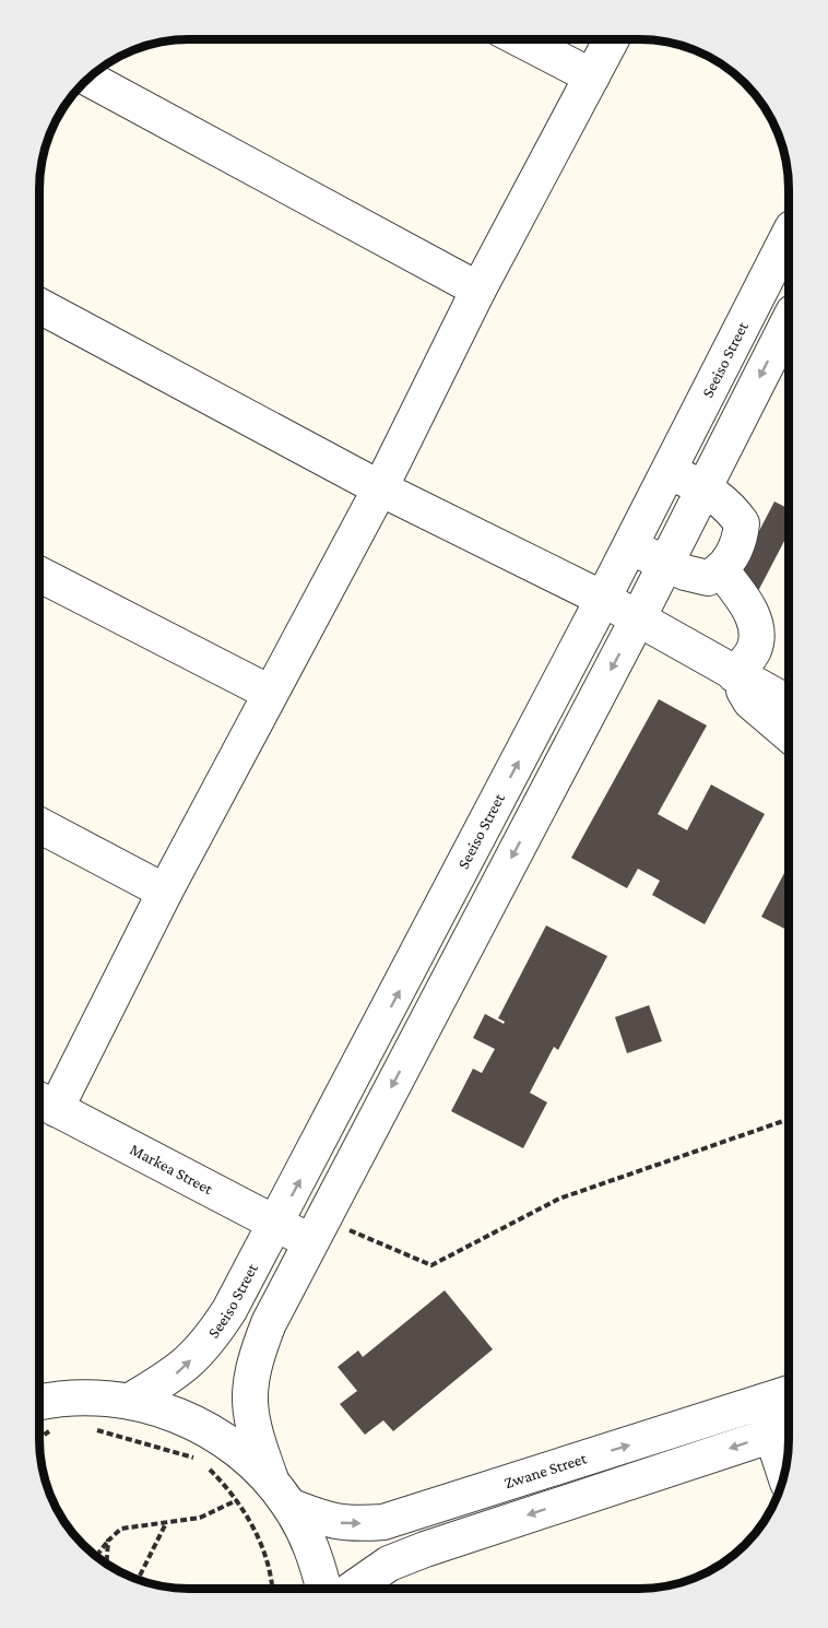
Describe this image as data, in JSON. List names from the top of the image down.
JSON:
{
  "streets": {
    "street": ["Seeiso Street", "Markea Street", "Zwane Street"]
  },
  "crossings": [
    ["Seeiso Street", "Markea Street"]
  ]
}
